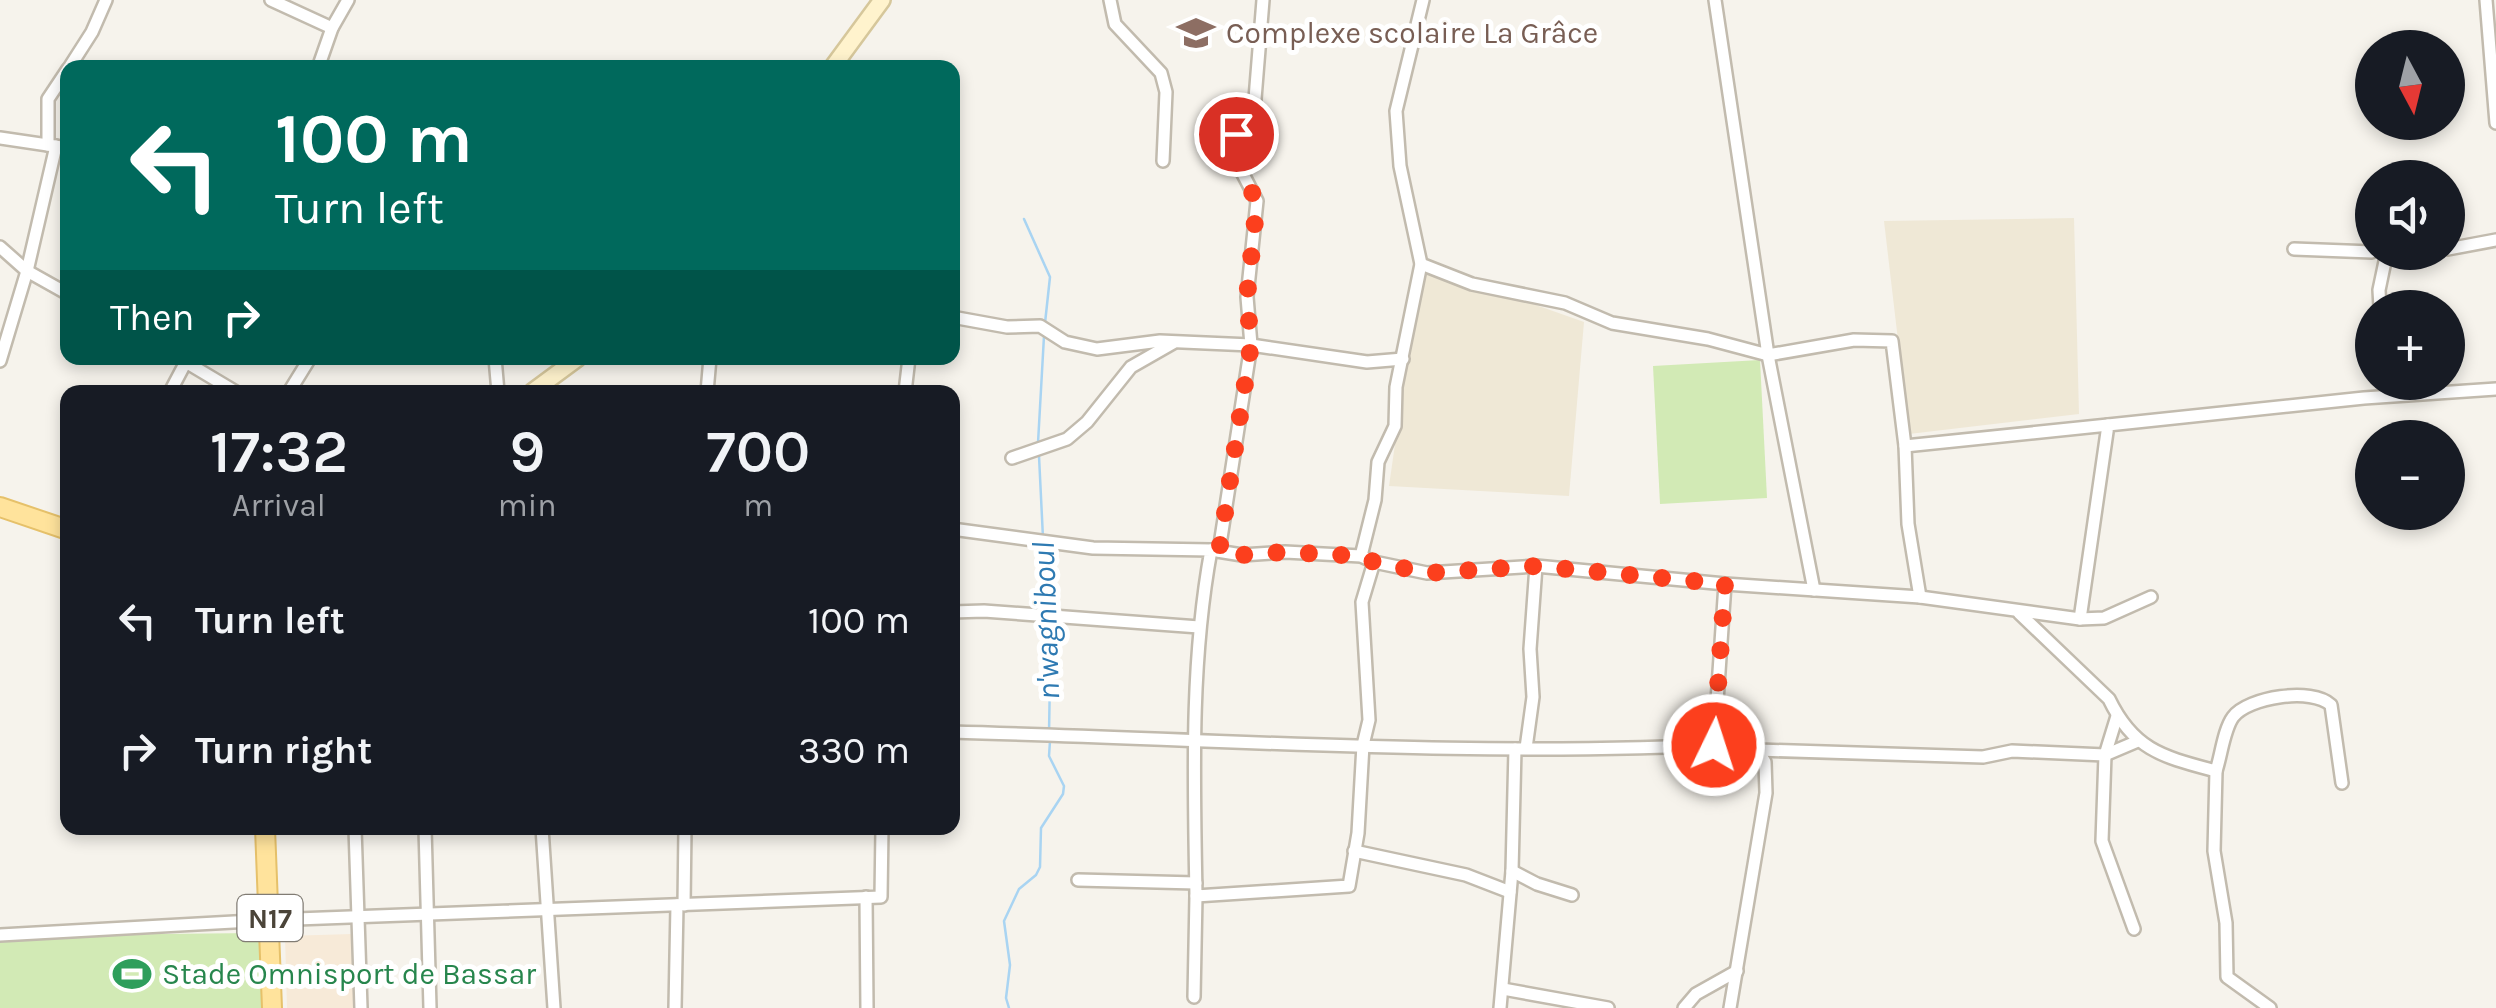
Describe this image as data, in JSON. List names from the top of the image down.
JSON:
{
  "streets": {
    "main road": ["N17"]
  },
  "water": ["n'wagniboul"],
  "places": {
    "school or university": ["Complexe scolaire La Grâce"],
    "sports": ["Stade Omnisport de Bassar"]
  },
  "north": "bottom",
  "page": {
    "map_buttons": ["+", "−"],
    "turn": ["100 m", "Turn left"],
    "then": "Then",
    "eta": [
      "17:32",
      "Arrival",
      "9",
      "min",
      "700",
      "m"
    ],
    "list": [
      {
        "name": "Turn left",
        "value": "100 m"
      },
      {
        "name": "Turn right",
        "value": "330 m"
      }
    ]
  }
}
